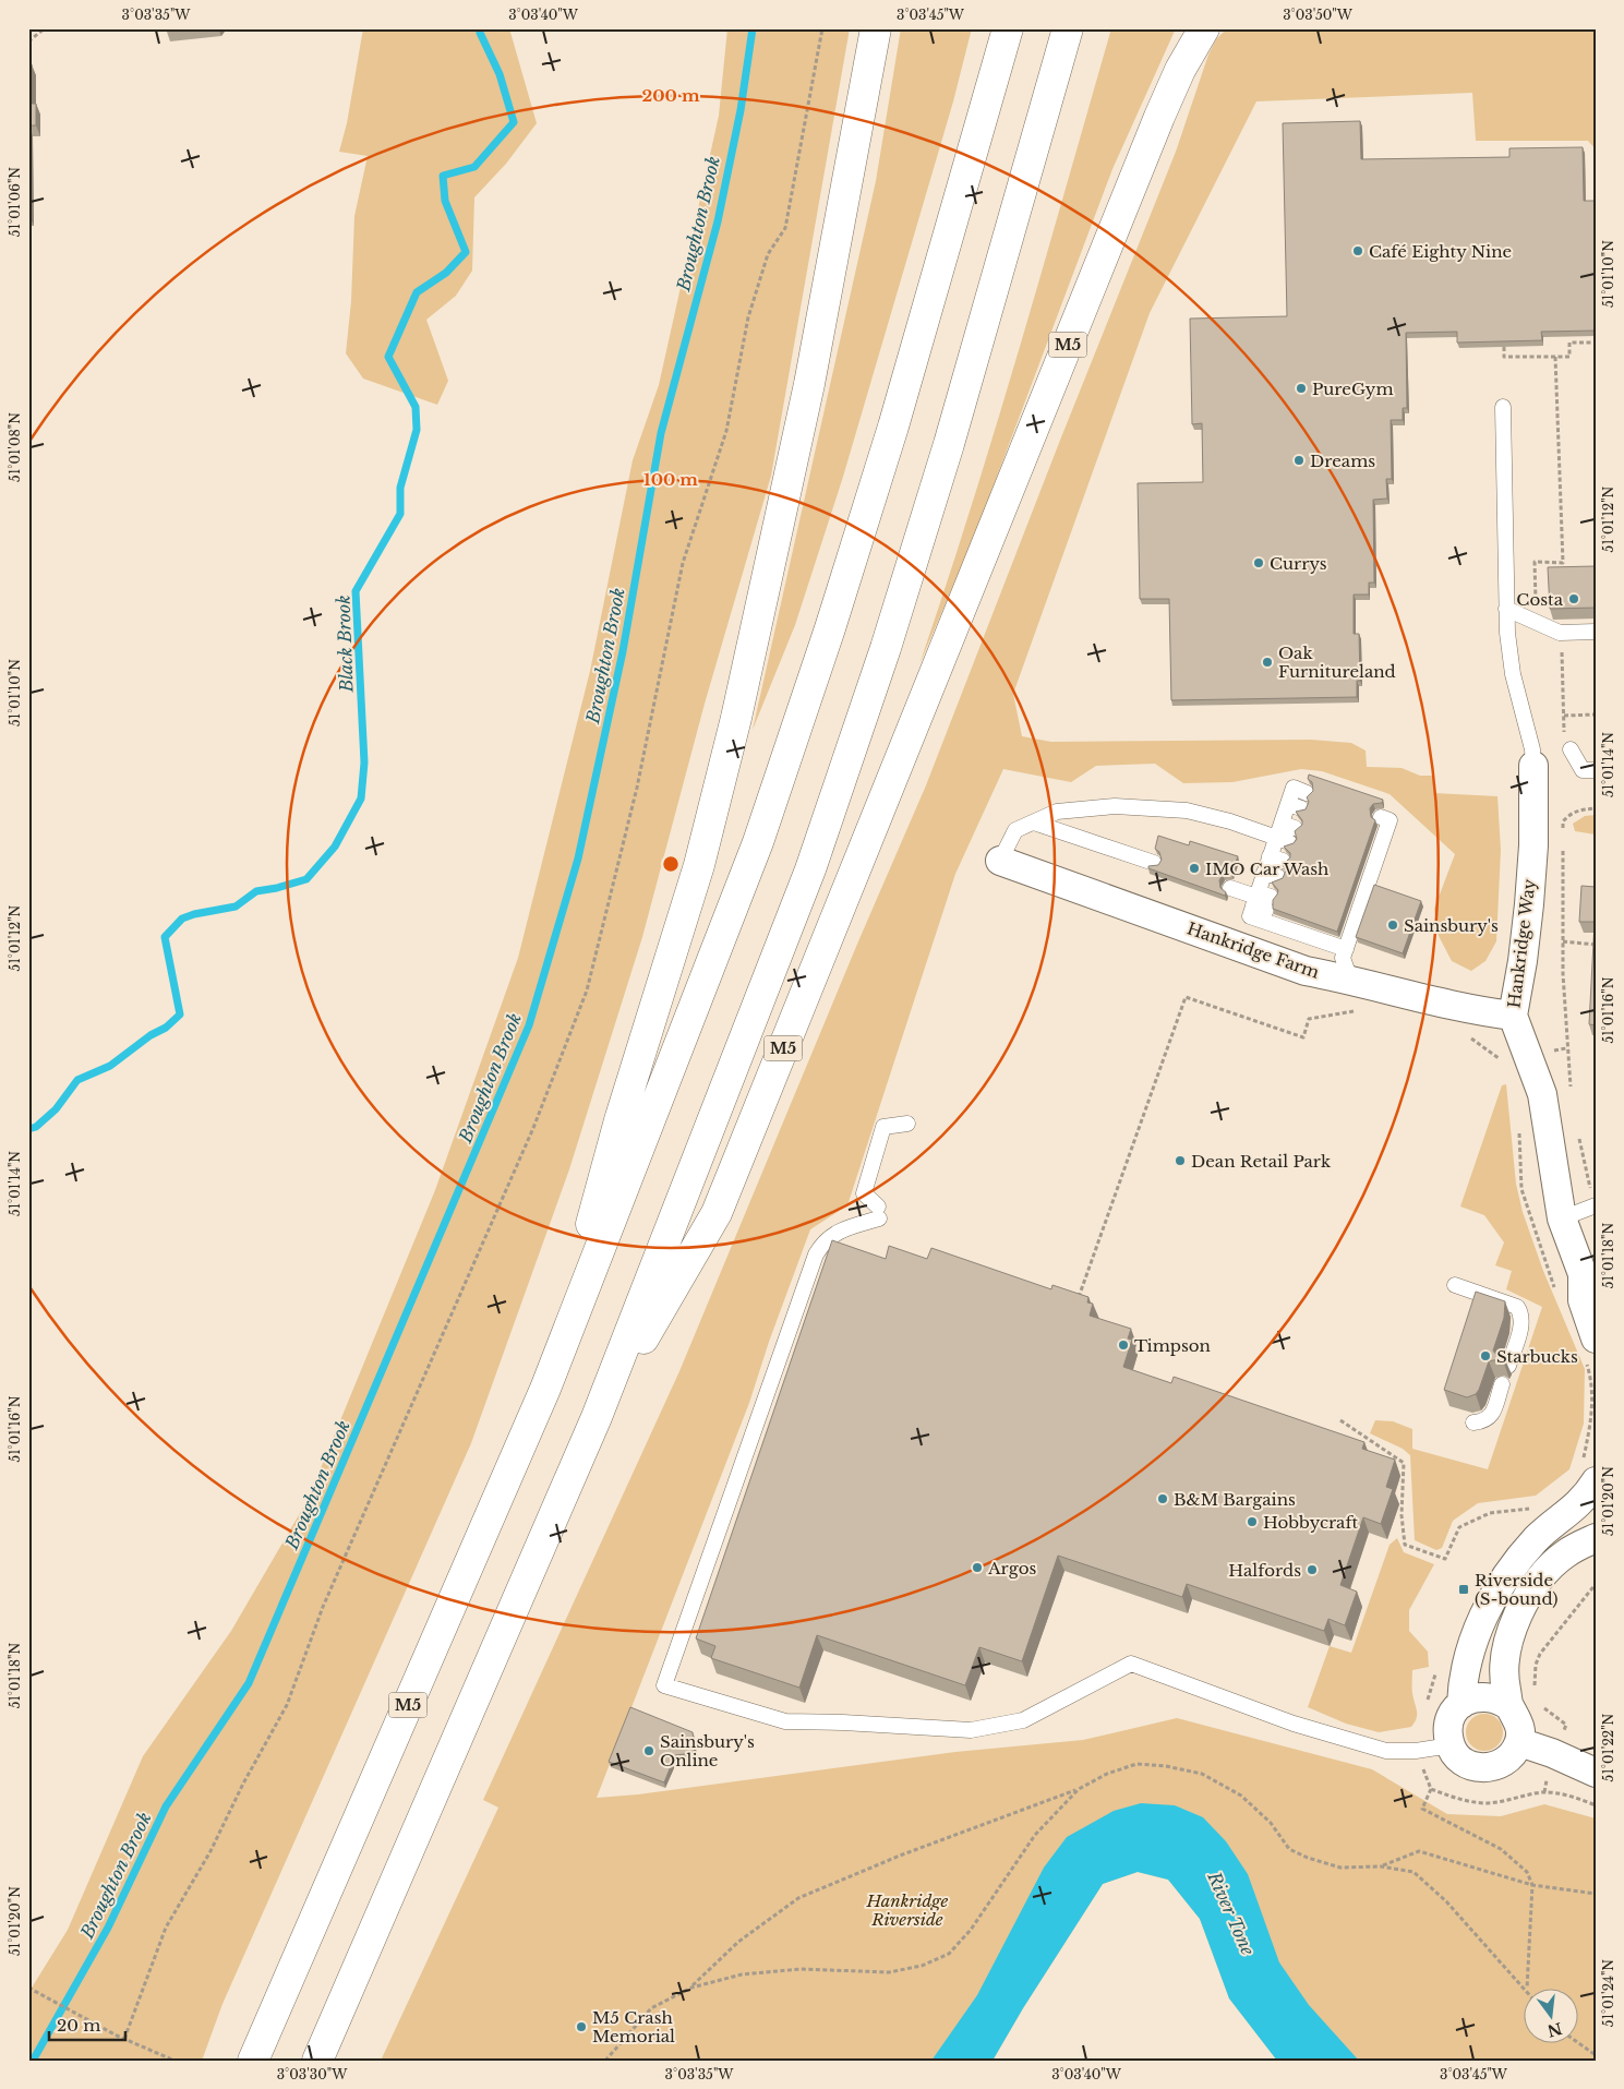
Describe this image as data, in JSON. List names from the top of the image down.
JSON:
{
  "streets": {
    "highway": ["M5"],
    "street": ["Hankridge Way", "Hankridge Farm"]
  },
  "crossings": [
    ["Hankridge Way", "Hankridge Farm"]
  ],
  "water": ["Broughton Brook", "Black Brook", "River Tone"],
  "parks": ["Hankridge Riverside"],
  "places": {
    "other": [
      "Café Eighty Nine",
      "PureGym",
      "Dreams",
      "Currys",
      "Costa",
      "Oak Furnitureland",
      "IMO Car Wash",
      "Sainsbury's",
      "Dean Retail Park",
      "Timpson",
      "Starbucks",
      "B&M Bargains",
      "Hobbycraft",
      "Argos",
      "Halfords",
      "Sainsbury's Online",
      "M5 Crash Memorial"
    ],
    "transit": ["Riverside (S-bound)"]
  },
  "scale_bar": "20 m",
  "north": "bottom",
  "coordinates": [
    "3°03'35\"W",
    "3°03'40\"W",
    "3°03'45\"W",
    "3°03'50\"W",
    "51°01'06\"N",
    "51°01'10\"N",
    "51°01'08\"N",
    "51°01'12\"N",
    "51°01'14\"N",
    "51°01'16\"N",
    "51°01'18\"N",
    "51°01'20\"N",
    "51°01'22\"N",
    "51°01'24\"N",
    "3°03'30\"W"
  ],
  "rings": ["200 m", "100 m"]
}
